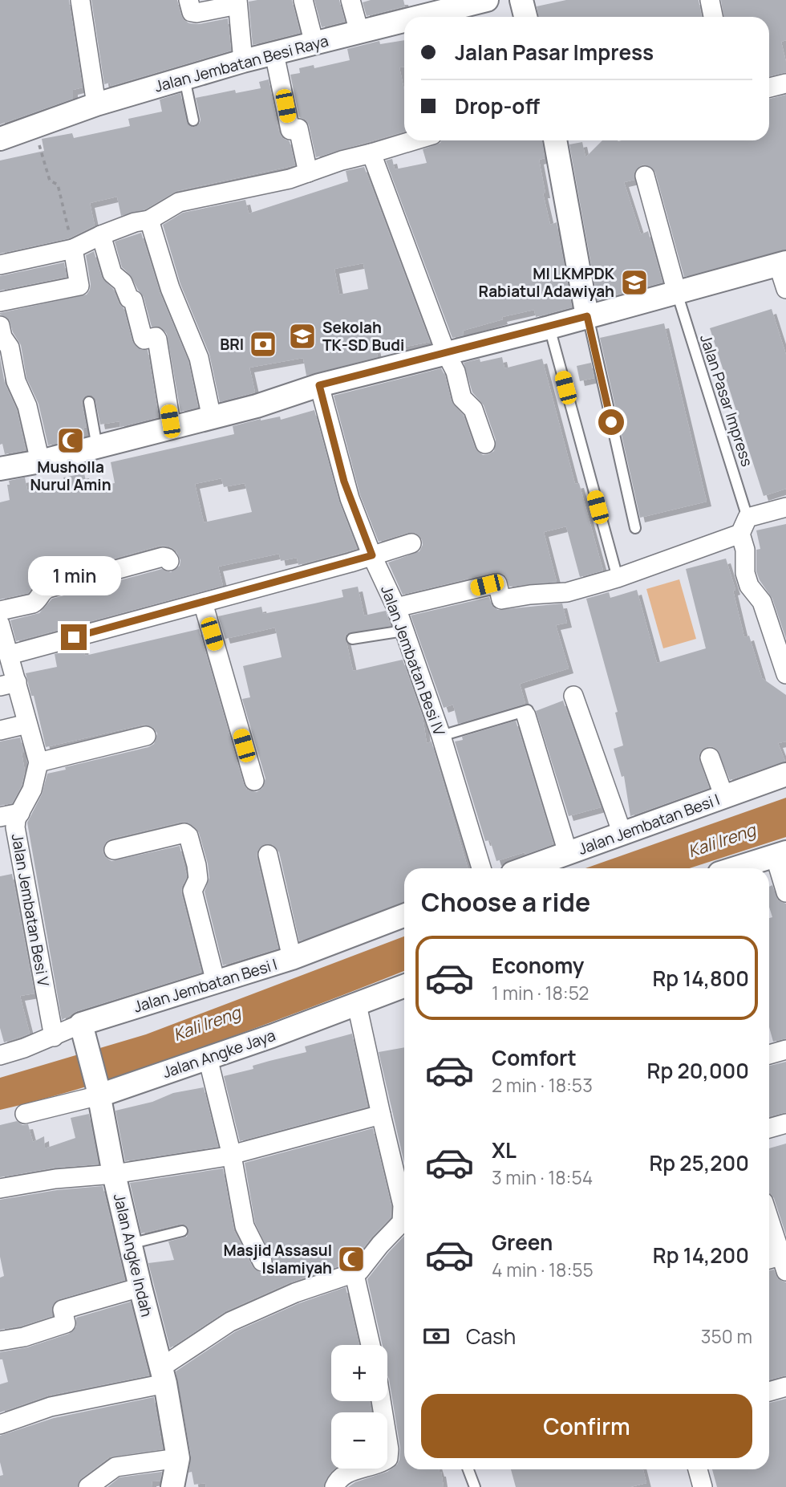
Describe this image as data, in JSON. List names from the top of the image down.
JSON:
{
  "streets": {
    "street": [
      "Jalan Jembatan Besi Raya",
      "Jalan Jembatan Besi IV",
      "Jalan Jembatan Besi I",
      "Jalan Jembatan Besi V",
      "Jalan Angke Jaya",
      "Jalan Angke Indah"
    ],
    "lane": ["Jalan Pasar Impress"]
  },
  "crossings": [
    ["Jalan Jembatan Besi I", "Jalan Jembatan Besi V"],
    ["Jalan Jembatan Besi I", "Jalan Angke Indah"],
    ["Jalan Angke Jaya", "Jalan Angke Indah"]
  ],
  "water": ["Kali Ireng"],
  "places": {
    "school or university": ["MI LKMPDK Rabiatul Adawiyah", "Sekolah TK-SD Budi"],
    "bank": ["BRI"],
    "mosque": ["Musholla Nurul Amin", "Masjid Assasul Islamiyah"]
  },
  "page": {
    "banner": ["Jalan Pasar Impress", "Drop-off"],
    "bubble": "1 min",
    "heading": "Choose a ride",
    "list": [
      {
        "name": "Economy",
        "note": "1 min · 18:52",
        "value": "Rp 14,800"
      },
      {
        "name": "Comfort",
        "note": "2 min · 18:53",
        "value": "Rp 20,000"
      },
      {
        "name": "XL",
        "note": "3 min · 18:54",
        "value": "Rp 25,200"
      },
      {
        "name": "Green",
        "note": "4 min · 18:55",
        "value": "Rp 14,200"
      }
    ],
    "pay": ["Cash", "350 m"],
    "map_buttons": ["+", "−"],
    "buttons": "Confirm"
  }
}
